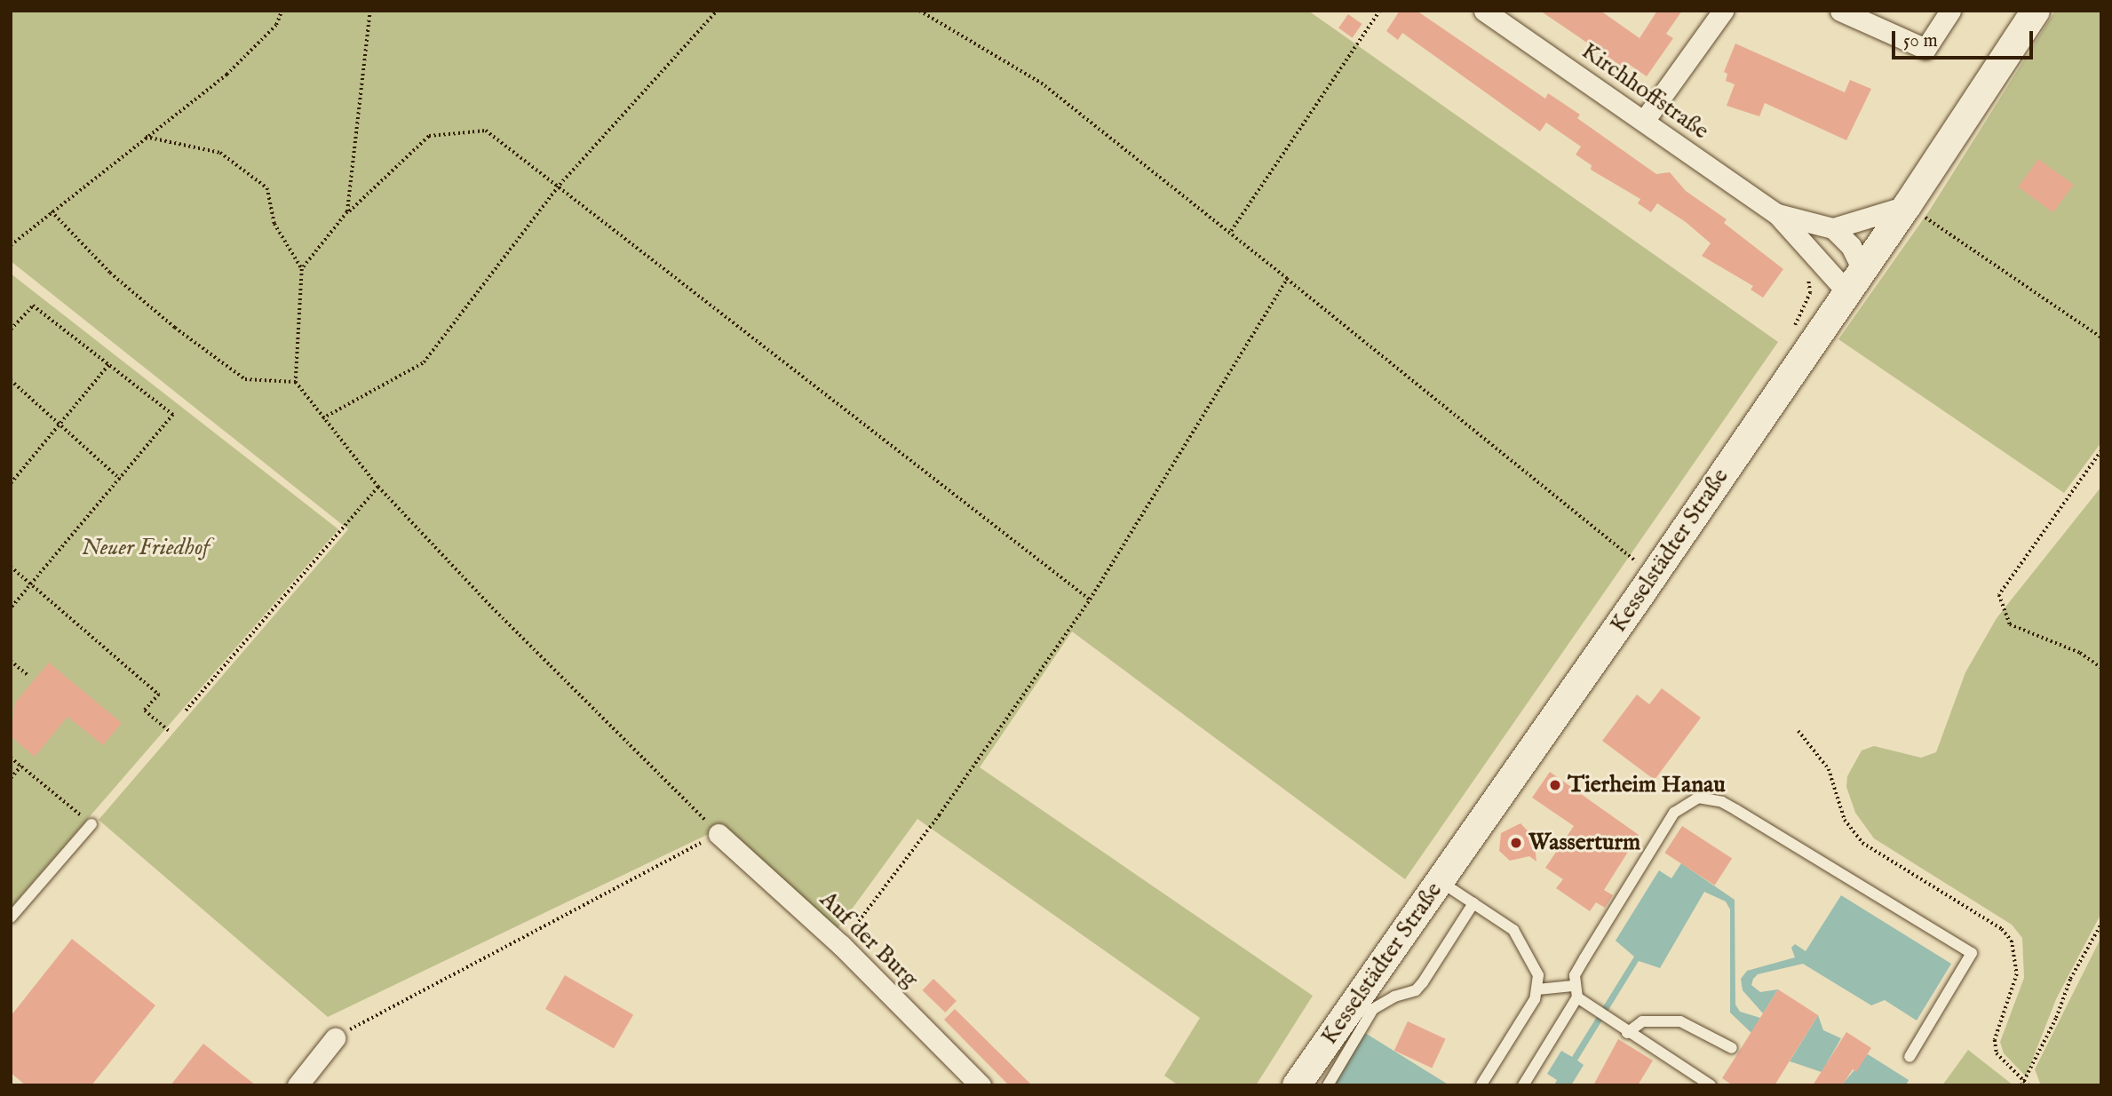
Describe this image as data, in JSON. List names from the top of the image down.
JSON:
{
  "streets": {
    "main road": ["Kesselstädter Straße"],
    "street": ["Kirchhoffstraße", "Auf der Burg"]
  },
  "crossings": [
    ["Kirchhoffstraße", "Kesselstädter Straße"]
  ],
  "parks": ["Neuer Friedhof"],
  "places": ["Tierheim Hanau", "Wasserturm"],
  "scale_bar": "50 m"
}
